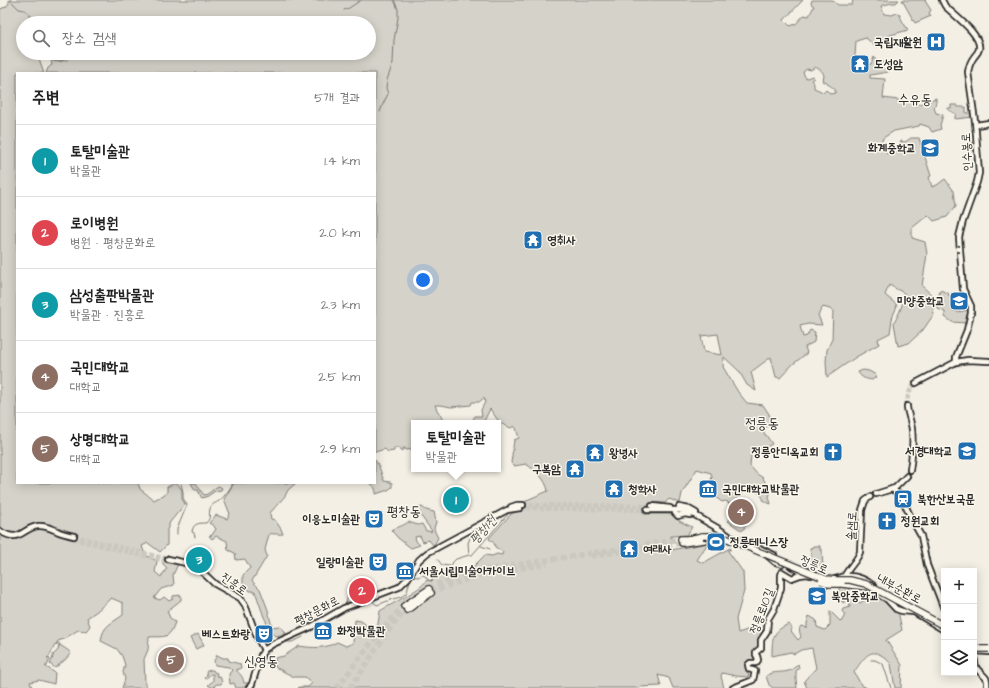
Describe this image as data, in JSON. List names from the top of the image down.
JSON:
{
  "streets": {
    "highway": ["내부순환로"],
    "main road": [
      "인수봉로",
      "솔샘로",
      "정릉로",
      "진흥로",
      "평창문화로",
      "정릉로10길"
    ]
  },
  "crossings": [
    ["솔샘로", "정릉로"],
    ["정릉로", "내부순환로"],
    ["정릉로", "정릉로10길"],
    ["진흥로", "평창문화로"],
    ["내부순환로", "정릉로10길"]
  ],
  "districts": [
    "수유동",
    "정릉동",
    "평창동",
    "신영동"
  ],
  "water": ["평창1천"],
  "places": {
    "hospital": ["국립재활원"],
    "temple": [
      "도성암",
      "영취사",
      "왕녕사",
      "구복암",
      "청학사",
      "여래사"
    ],
    "school or university": [
      "화계중학교",
      "미양중학교",
      "서경대학교",
      "북악중학교"
    ],
    "church": ["정릉안디옥교회", "정원교회"],
    "museum": ["국민대학교박물관", "서울시립미술아카이브", "화정박물관"],
    "station": ["북한산보국문"],
    "theatre": ["이응노미술관", "일랑미술관", "베스트화랑"],
    "sports": ["정릉테니스장"]
  },
  "page": {
    "search": "장소 검색",
    "heading": ["주변", "5개 결과"],
    "list": [
      {
        "mark": "1",
        "name": "토탈미술관",
        "note": "박물관",
        "value": "1.4 km"
      },
      {
        "mark": "2",
        "name": "로이병원",
        "note": "병원 · 평창문화로",
        "value": "2.0 km"
      },
      {
        "mark": "3",
        "name": "삼성출판박물관",
        "note": "박물관 · 진흥로",
        "value": "2.3 km"
      },
      {
        "mark": "4",
        "name": "국민대학교",
        "note": "대학교",
        "value": "2.5 km"
      },
      {
        "mark": "5",
        "name": "상명대학교",
        "note": "대학교",
        "value": "2.9 km"
      }
    ],
    "popup": ["토탈미술관", "박물관"],
    "pins": [
      "1",
      "4",
      "3",
      "2",
      "5"
    ],
    "map_buttons": ["+", "−"]
  }
}
